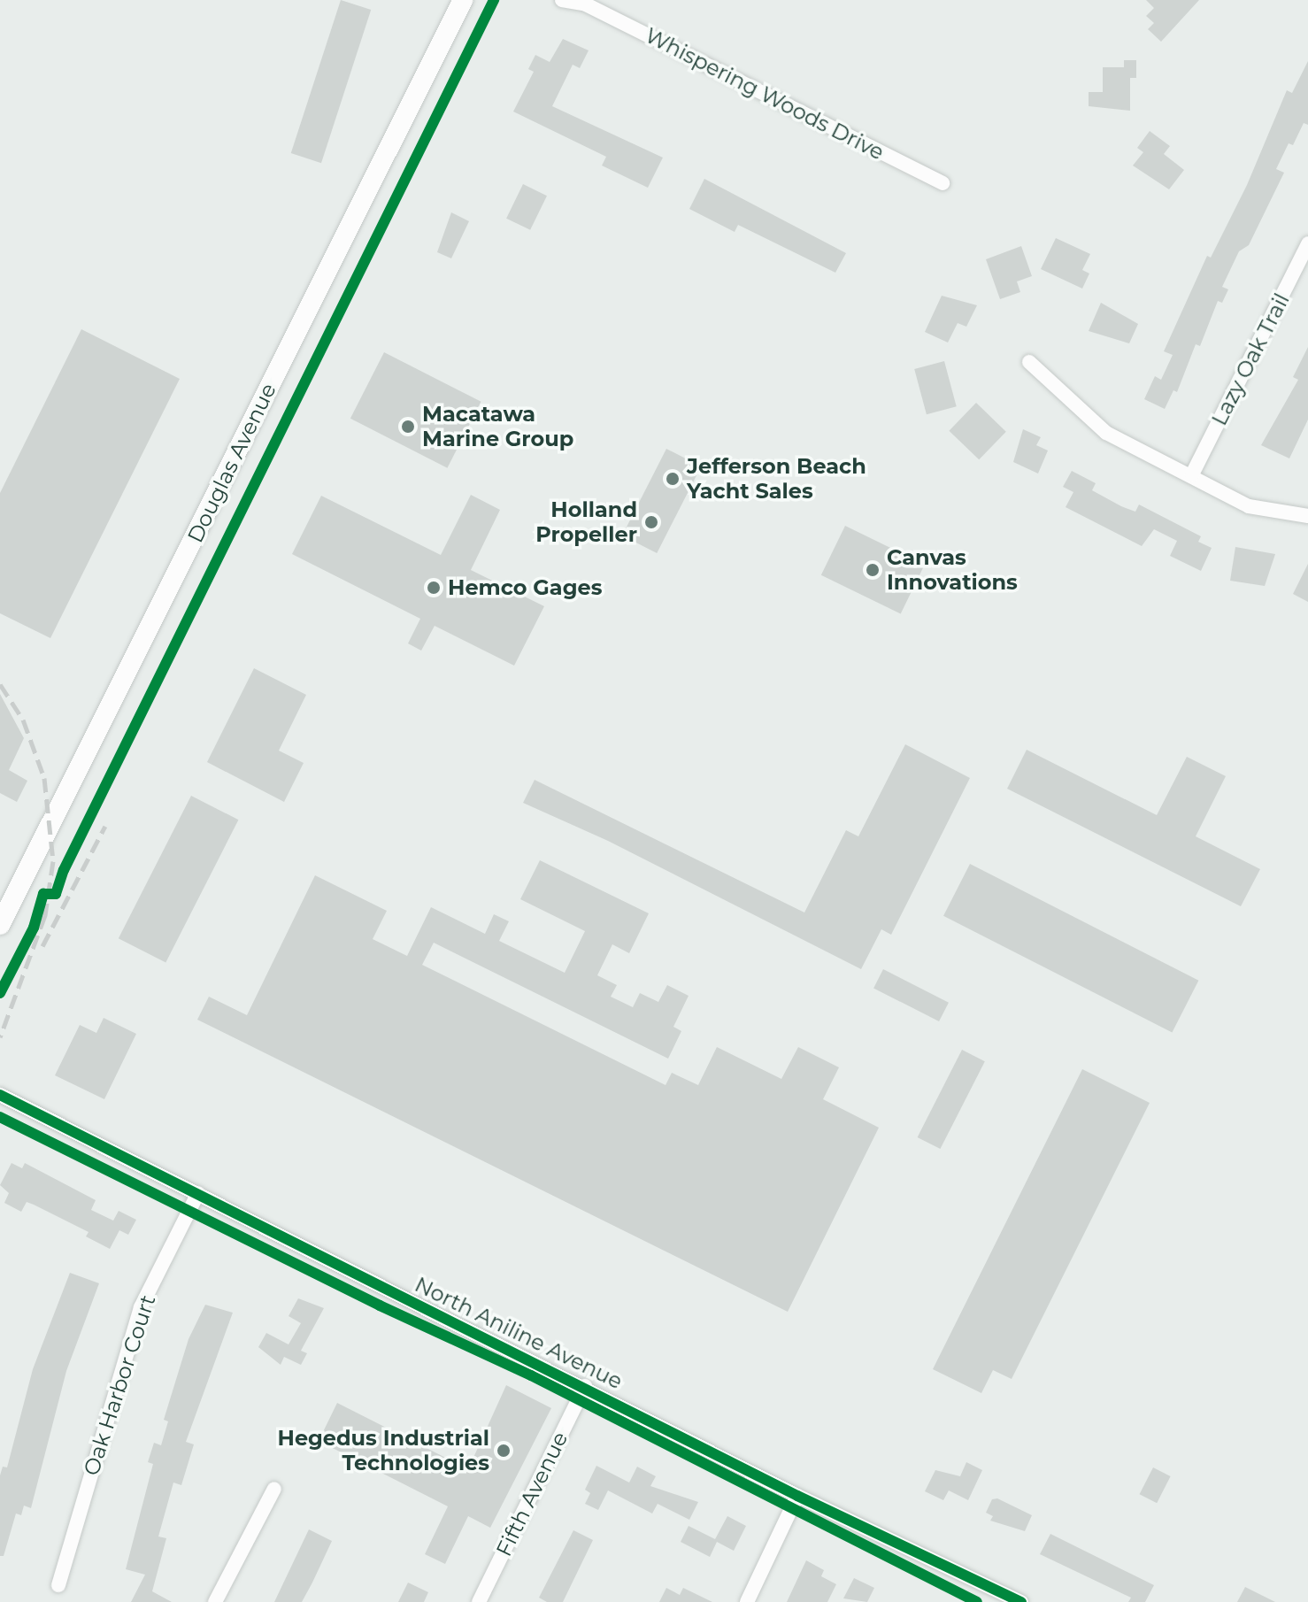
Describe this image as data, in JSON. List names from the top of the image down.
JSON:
{
  "streets": {
    "street": [
      "Whispering Woods Drive",
      "Lazy Oak Trail",
      "Douglas Avenue",
      "North Aniline Avenue",
      "Oak Harbor Court",
      "Fifth Avenue"
    ]
  },
  "crossings": [
    ["North Aniline Avenue", "Oak Harbor Court"],
    ["North Aniline Avenue", "Fifth Avenue"]
  ],
  "places": [
    "Macatawa Marine Group",
    "Jefferson Beach Yacht Sales",
    "Holland Propeller",
    "Canvas Innovations",
    "Hemco Gages",
    "Hegedus Industrial Technologies"
  ]
}
